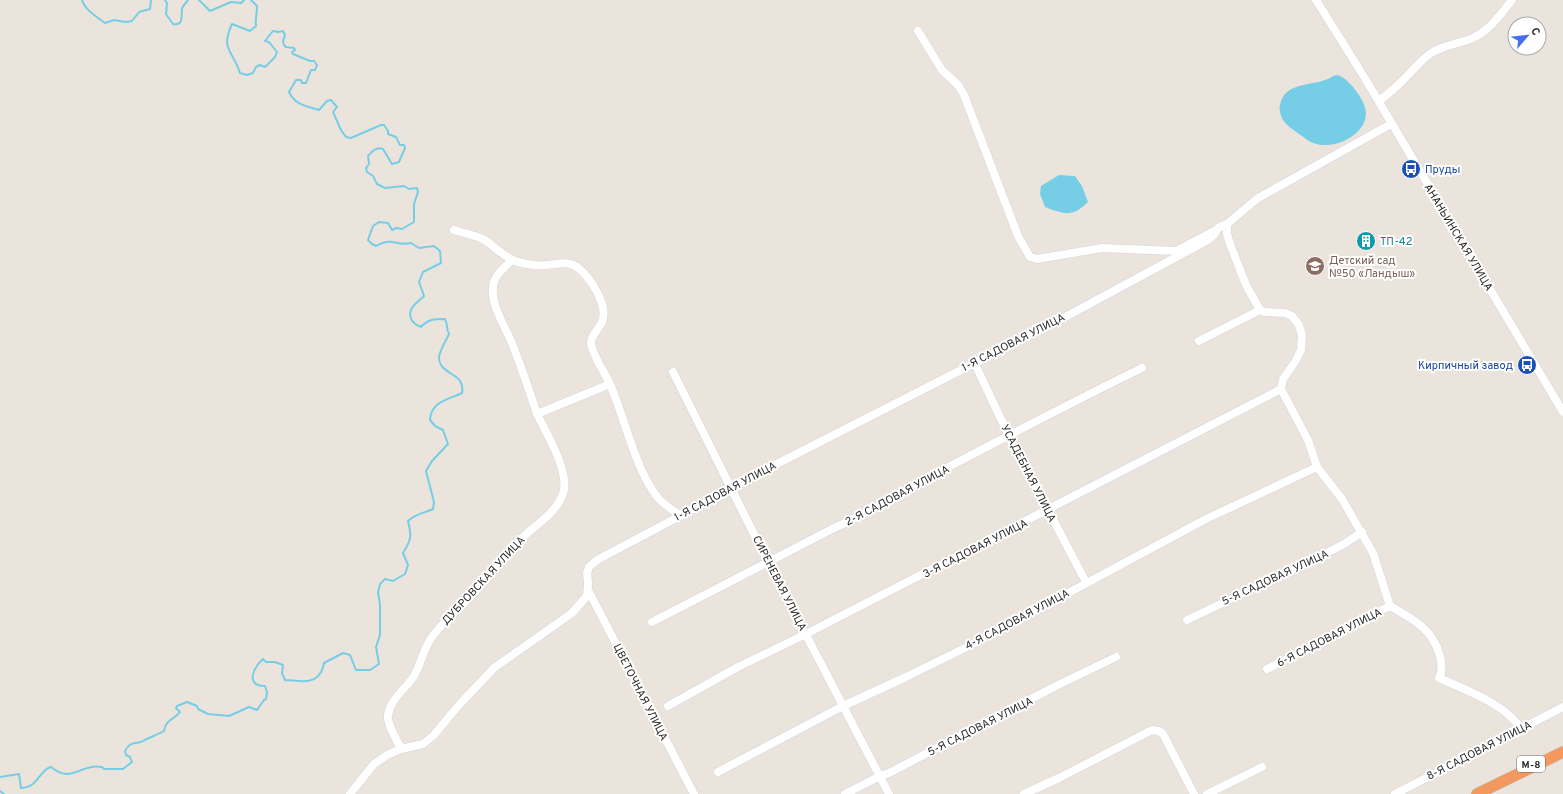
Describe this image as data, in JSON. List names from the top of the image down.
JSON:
{
  "streets": {
    "highway": ["М-8"],
    "street": [
      "АНАНЬИНСКАЯ УЛИЦА",
      "1-Я САДОВАЯ УЛИЦА",
      "УСАДЕБНАЯ УЛИЦА",
      "2-Я САДОВАЯ УЛИЦА",
      "3-Я САДОВАЯ УЛИЦА",
      "5-Я САДОВАЯ УЛИЦА",
      "ДУБРОВСКАЯ УЛИЦА",
      "СИРЕНЕВАЯ УЛИЦА",
      "4-Я САДОВАЯ УЛИЦА",
      "6-Я САДОВАЯ УЛИЦА",
      "ЦВЕТОЧНАЯ УЛИЦА",
      "8-Я САДОВАЯ УЛИЦА"
    ]
  },
  "crossings": [
    ["1-Я САДОВАЯ УЛИЦА", "УСАДЕБНАЯ УЛИЦА"],
    ["1-Я САДОВАЯ УЛИЦА", "ДУБРОВСКАЯ УЛИЦА"],
    ["1-Я САДОВАЯ УЛИЦА", "СИРЕНЕВАЯ УЛИЦА"],
    ["1-Я САДОВАЯ УЛИЦА", "ЦВЕТОЧНАЯ УЛИЦА"],
    ["УСАДЕБНАЯ УЛИЦА", "2-Я САДОВАЯ УЛИЦА"],
    ["УСАДЕБНАЯ УЛИЦА", "3-Я САДОВАЯ УЛИЦА"],
    ["УСАДЕБНАЯ УЛИЦА", "4-Я САДОВАЯ УЛИЦА"],
    ["2-Я САДОВАЯ УЛИЦА", "СИРЕНЕВАЯ УЛИЦА"],
    ["3-Я САДОВАЯ УЛИЦА", "СИРЕНЕВАЯ УЛИЦА"],
    ["5-Я САДОВАЯ УЛИЦА", "СИРЕНЕВАЯ УЛИЦА"],
    ["СИРЕНЕВАЯ УЛИЦА", "4-Я САДОВАЯ УЛИЦА"]
  ],
  "places": {
    "bus stop": ["Пруды", "Кирпичный завод"],
    "building": ["ТП-42"],
    "school or university": ["Детский сад №50 «Ландыш»"]
  },
  "north": "top right"
}
